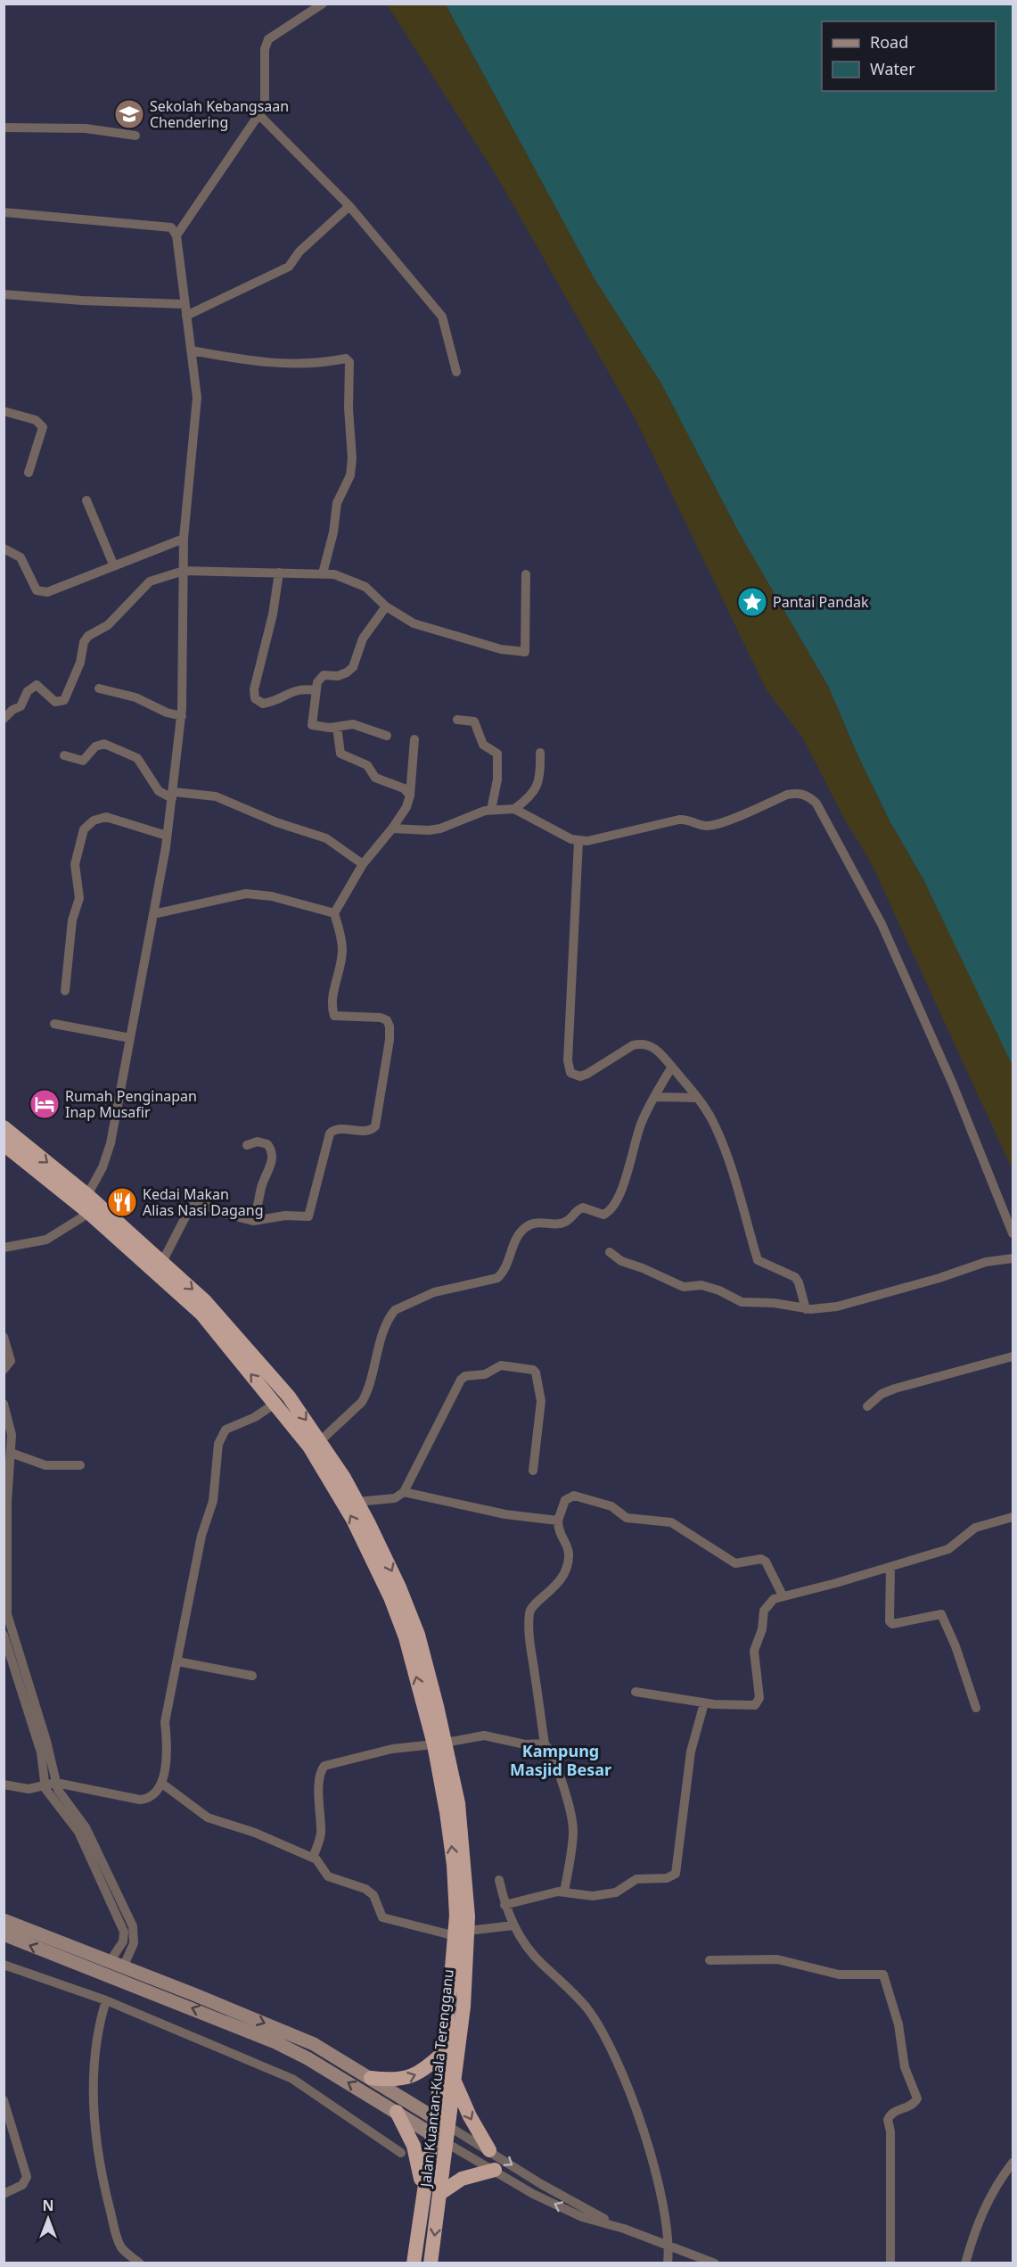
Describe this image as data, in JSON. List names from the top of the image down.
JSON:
{
  "streets": {
    "highway": ["Jalan Kuantan-Kuala Terengganu"]
  },
  "districts": ["Kampung Masjid Besar"],
  "places": {
    "school or university": ["Sekolah Kebangsaan Chendering"],
    "place": ["Pantai Pandak"],
    "hotel": ["Rumah Penginapan Inap Musafir"],
    "restaurant": ["Kedai Makan Alias Nasi Dagang"]
  },
  "legend": ["Road", "Water"],
  "north": "top"
}
